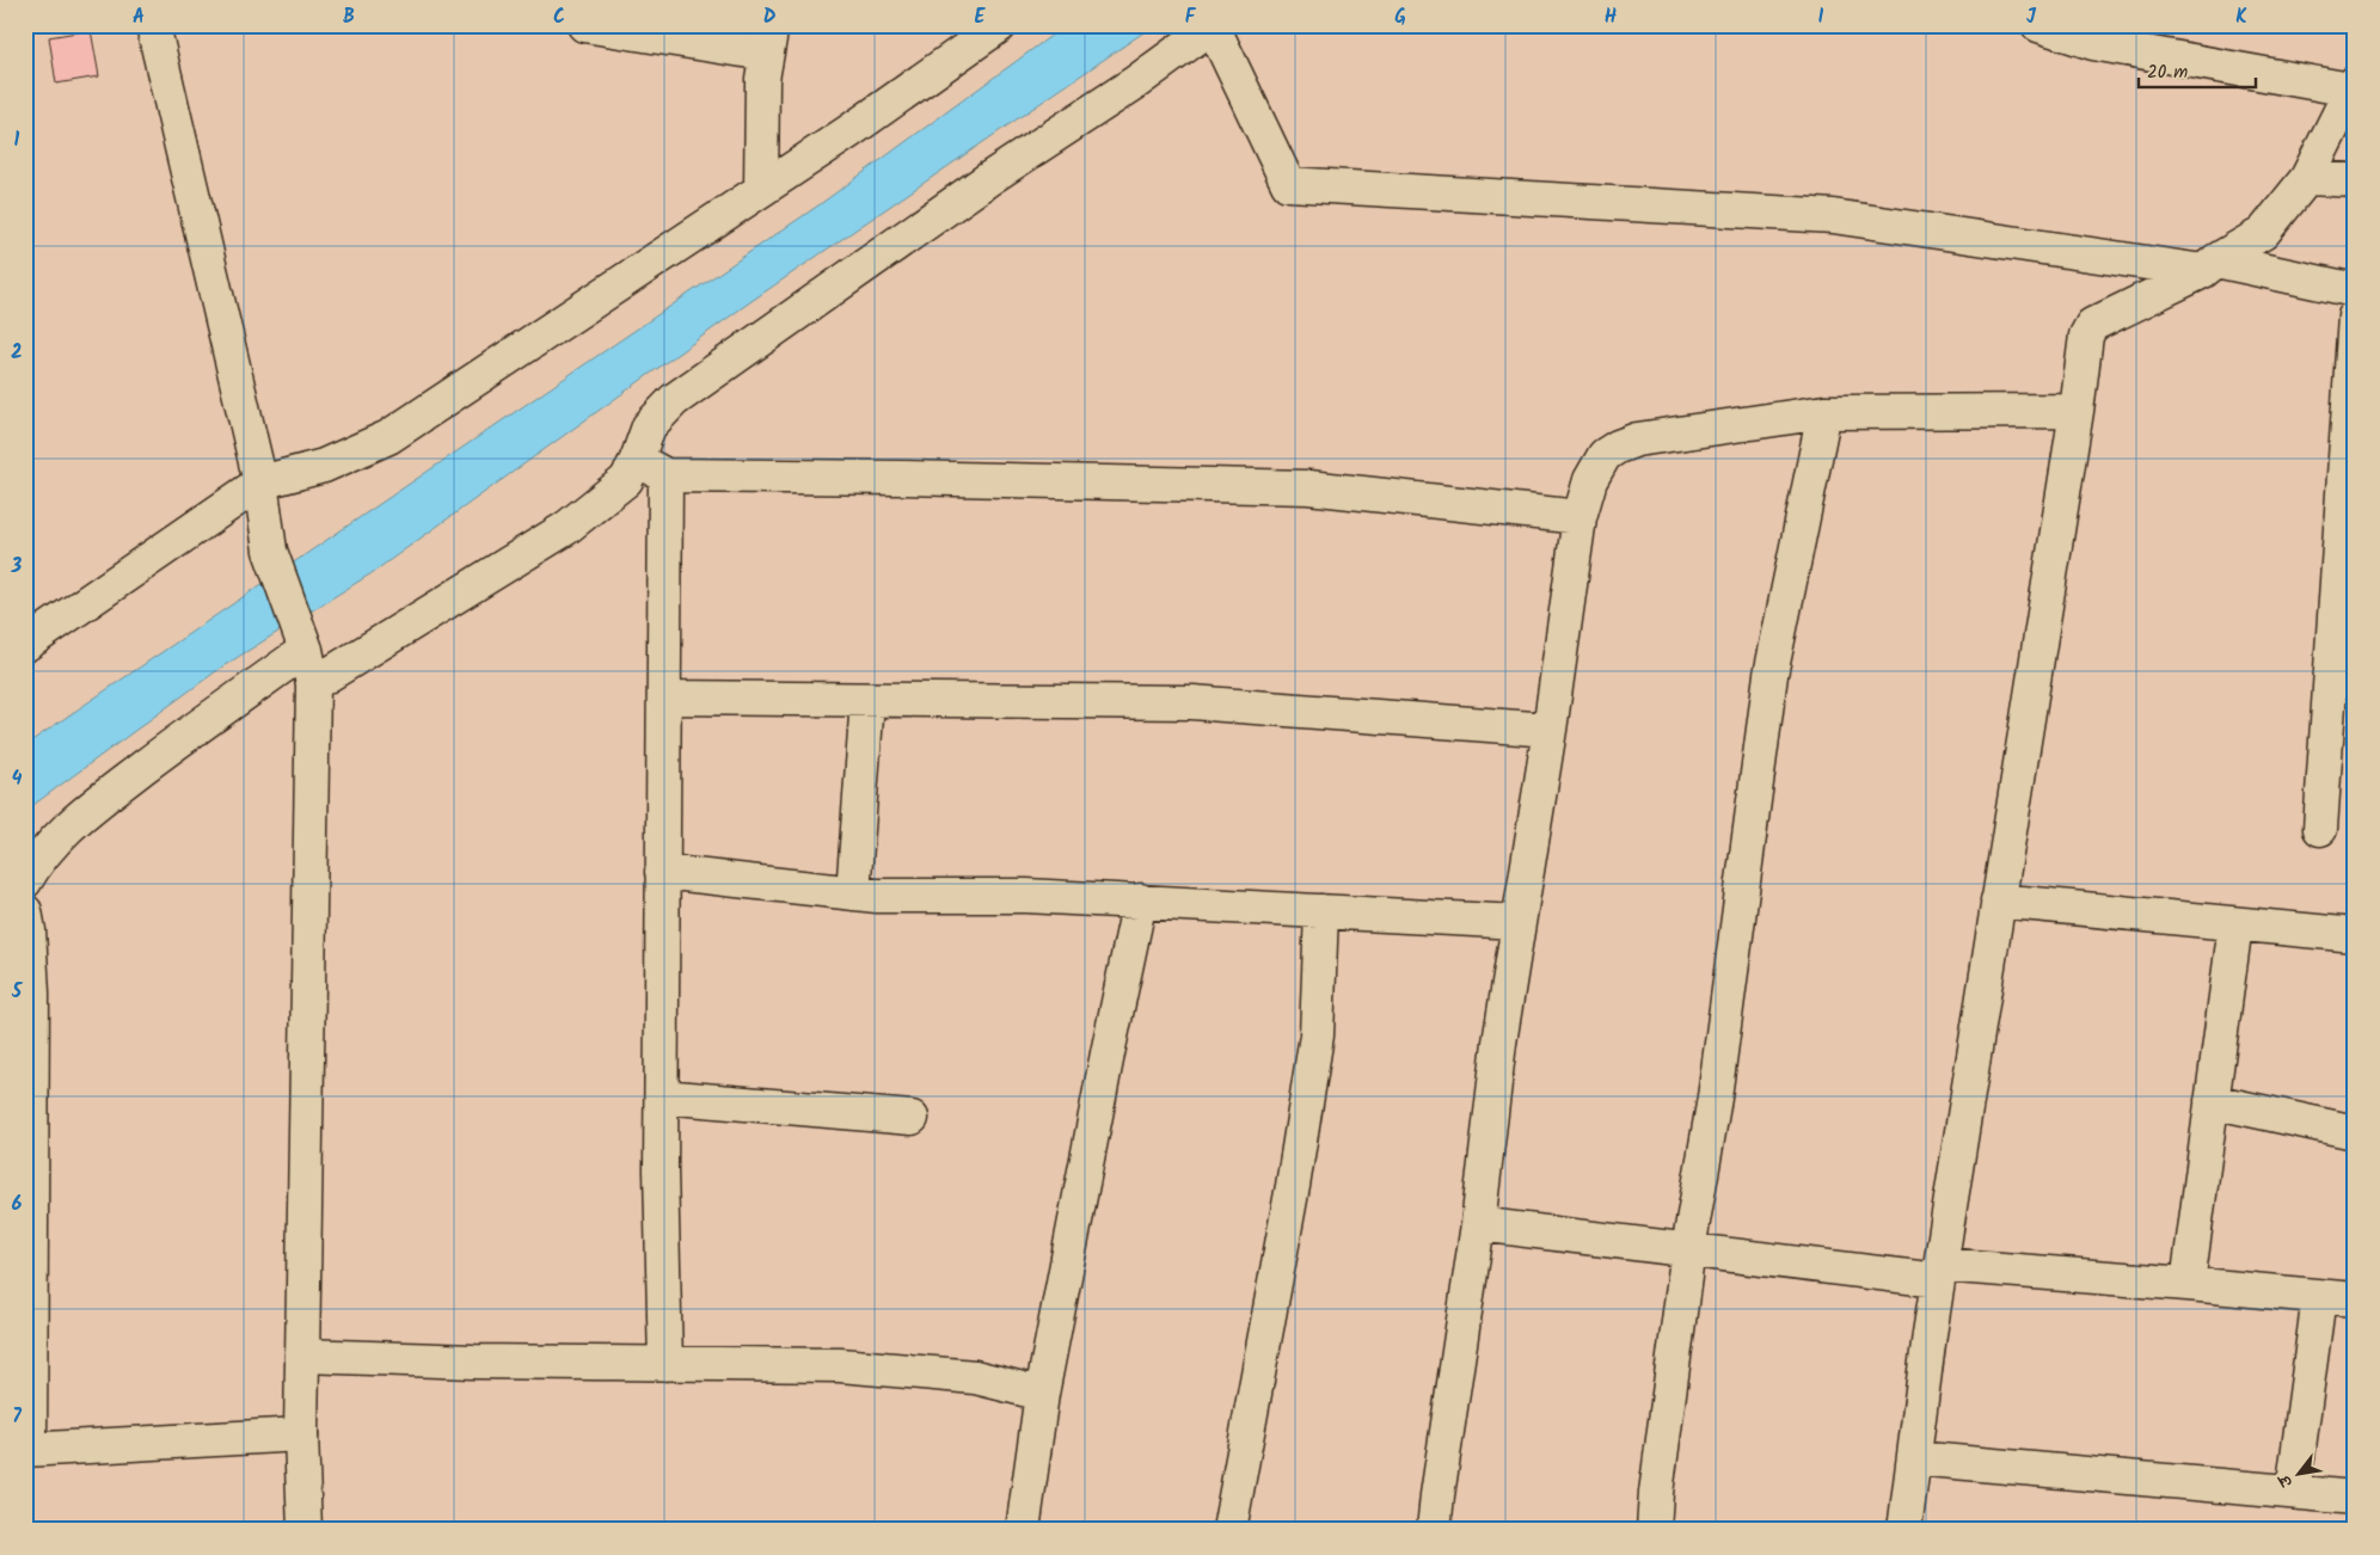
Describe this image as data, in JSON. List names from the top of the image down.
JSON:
{
  "scale_bar": "20 m",
  "north": "bottom left",
  "grid": {
    "columns": [
      "A",
      "B",
      "C",
      "D",
      "E",
      "F",
      "G",
      "H",
      "I",
      "J",
      "K"
    ],
    "rows": [
      "1",
      "2",
      "3",
      "4",
      "5",
      "6",
      "7"
    ]
  }
}
